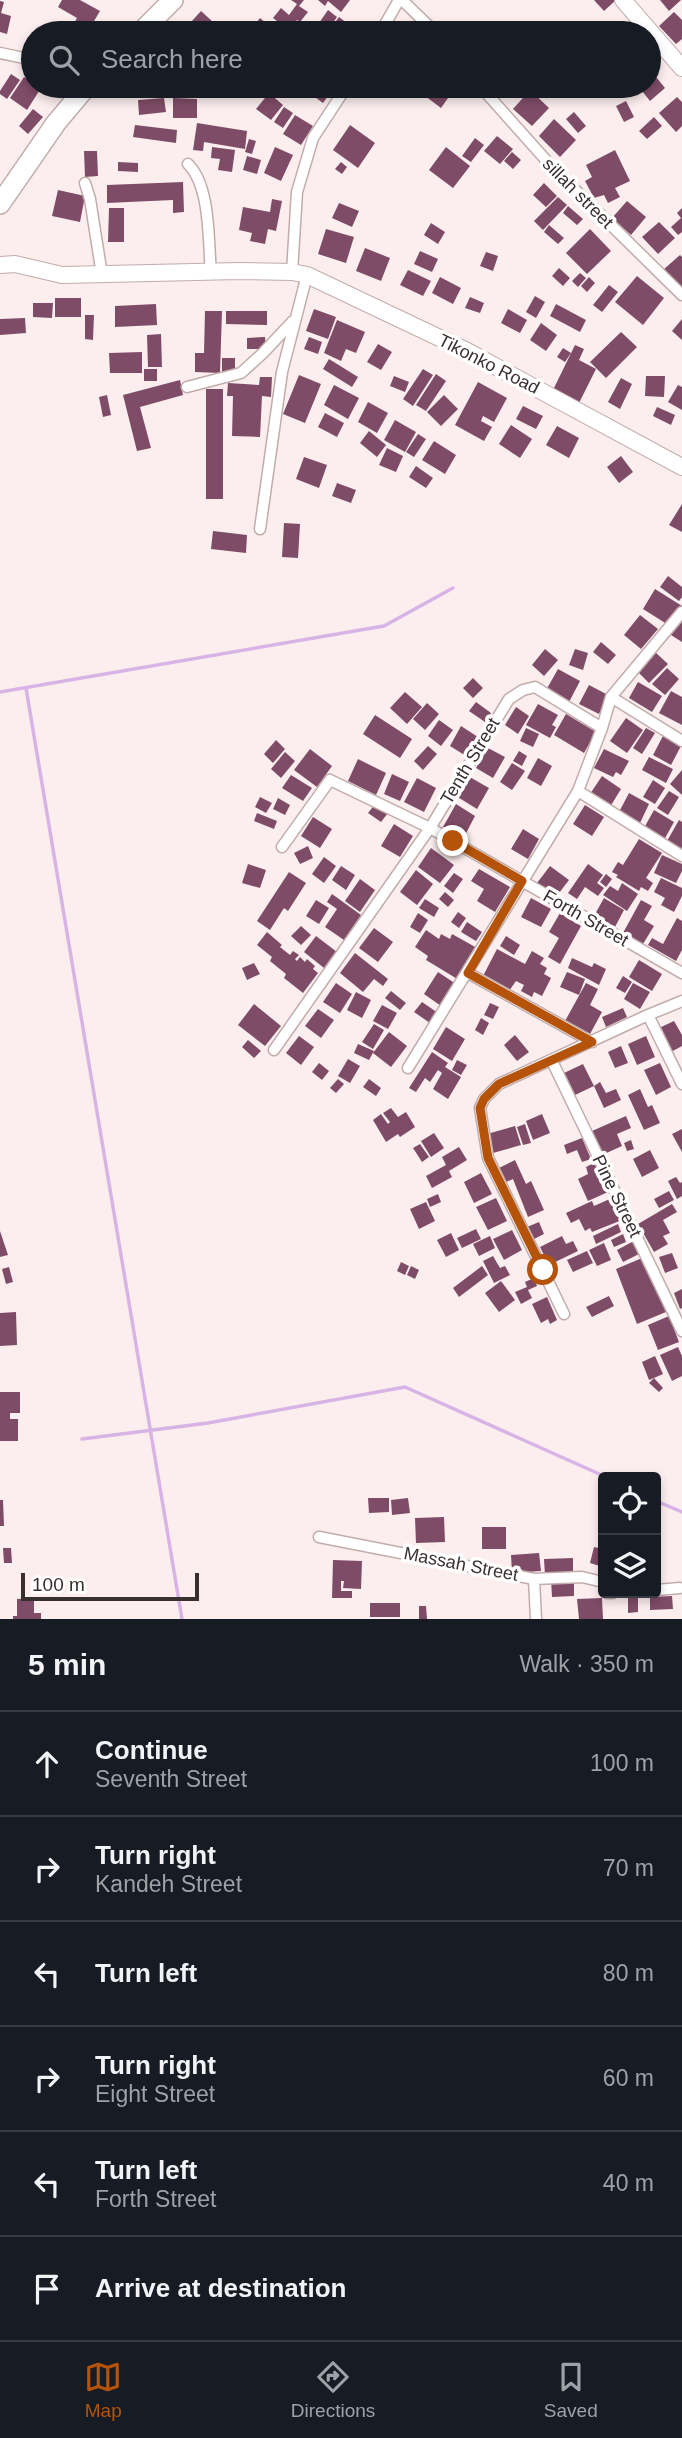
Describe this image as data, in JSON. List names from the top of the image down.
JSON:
{
  "streets": {
    "street": [
      "sillah street",
      "Tikonko Road",
      "Tenth Street",
      "Forth Street",
      "Pine Street",
      "Massah Street"
    ]
  },
  "crossings": [
    ["Tenth Street", "Forth Street"]
  ],
  "scale_bar": "100 m",
  "page": {
    "search": "Search here",
    "scale": "100 m",
    "heading": ["5 min", "Walk · 350 m"],
    "list": [
      ["Continue", "Seventh Street", "100 m"],
      ["Turn right", "Kandeh Street", "70 m"],
      ["Turn left", "80 m"],
      ["Turn right", "Eight Street", "60 m"],
      ["Turn left", "Forth Street", "40 m"],
      "Arrive at destination"
    ],
    "nav": ["Map", "Directions", "Saved"]
  }
}
